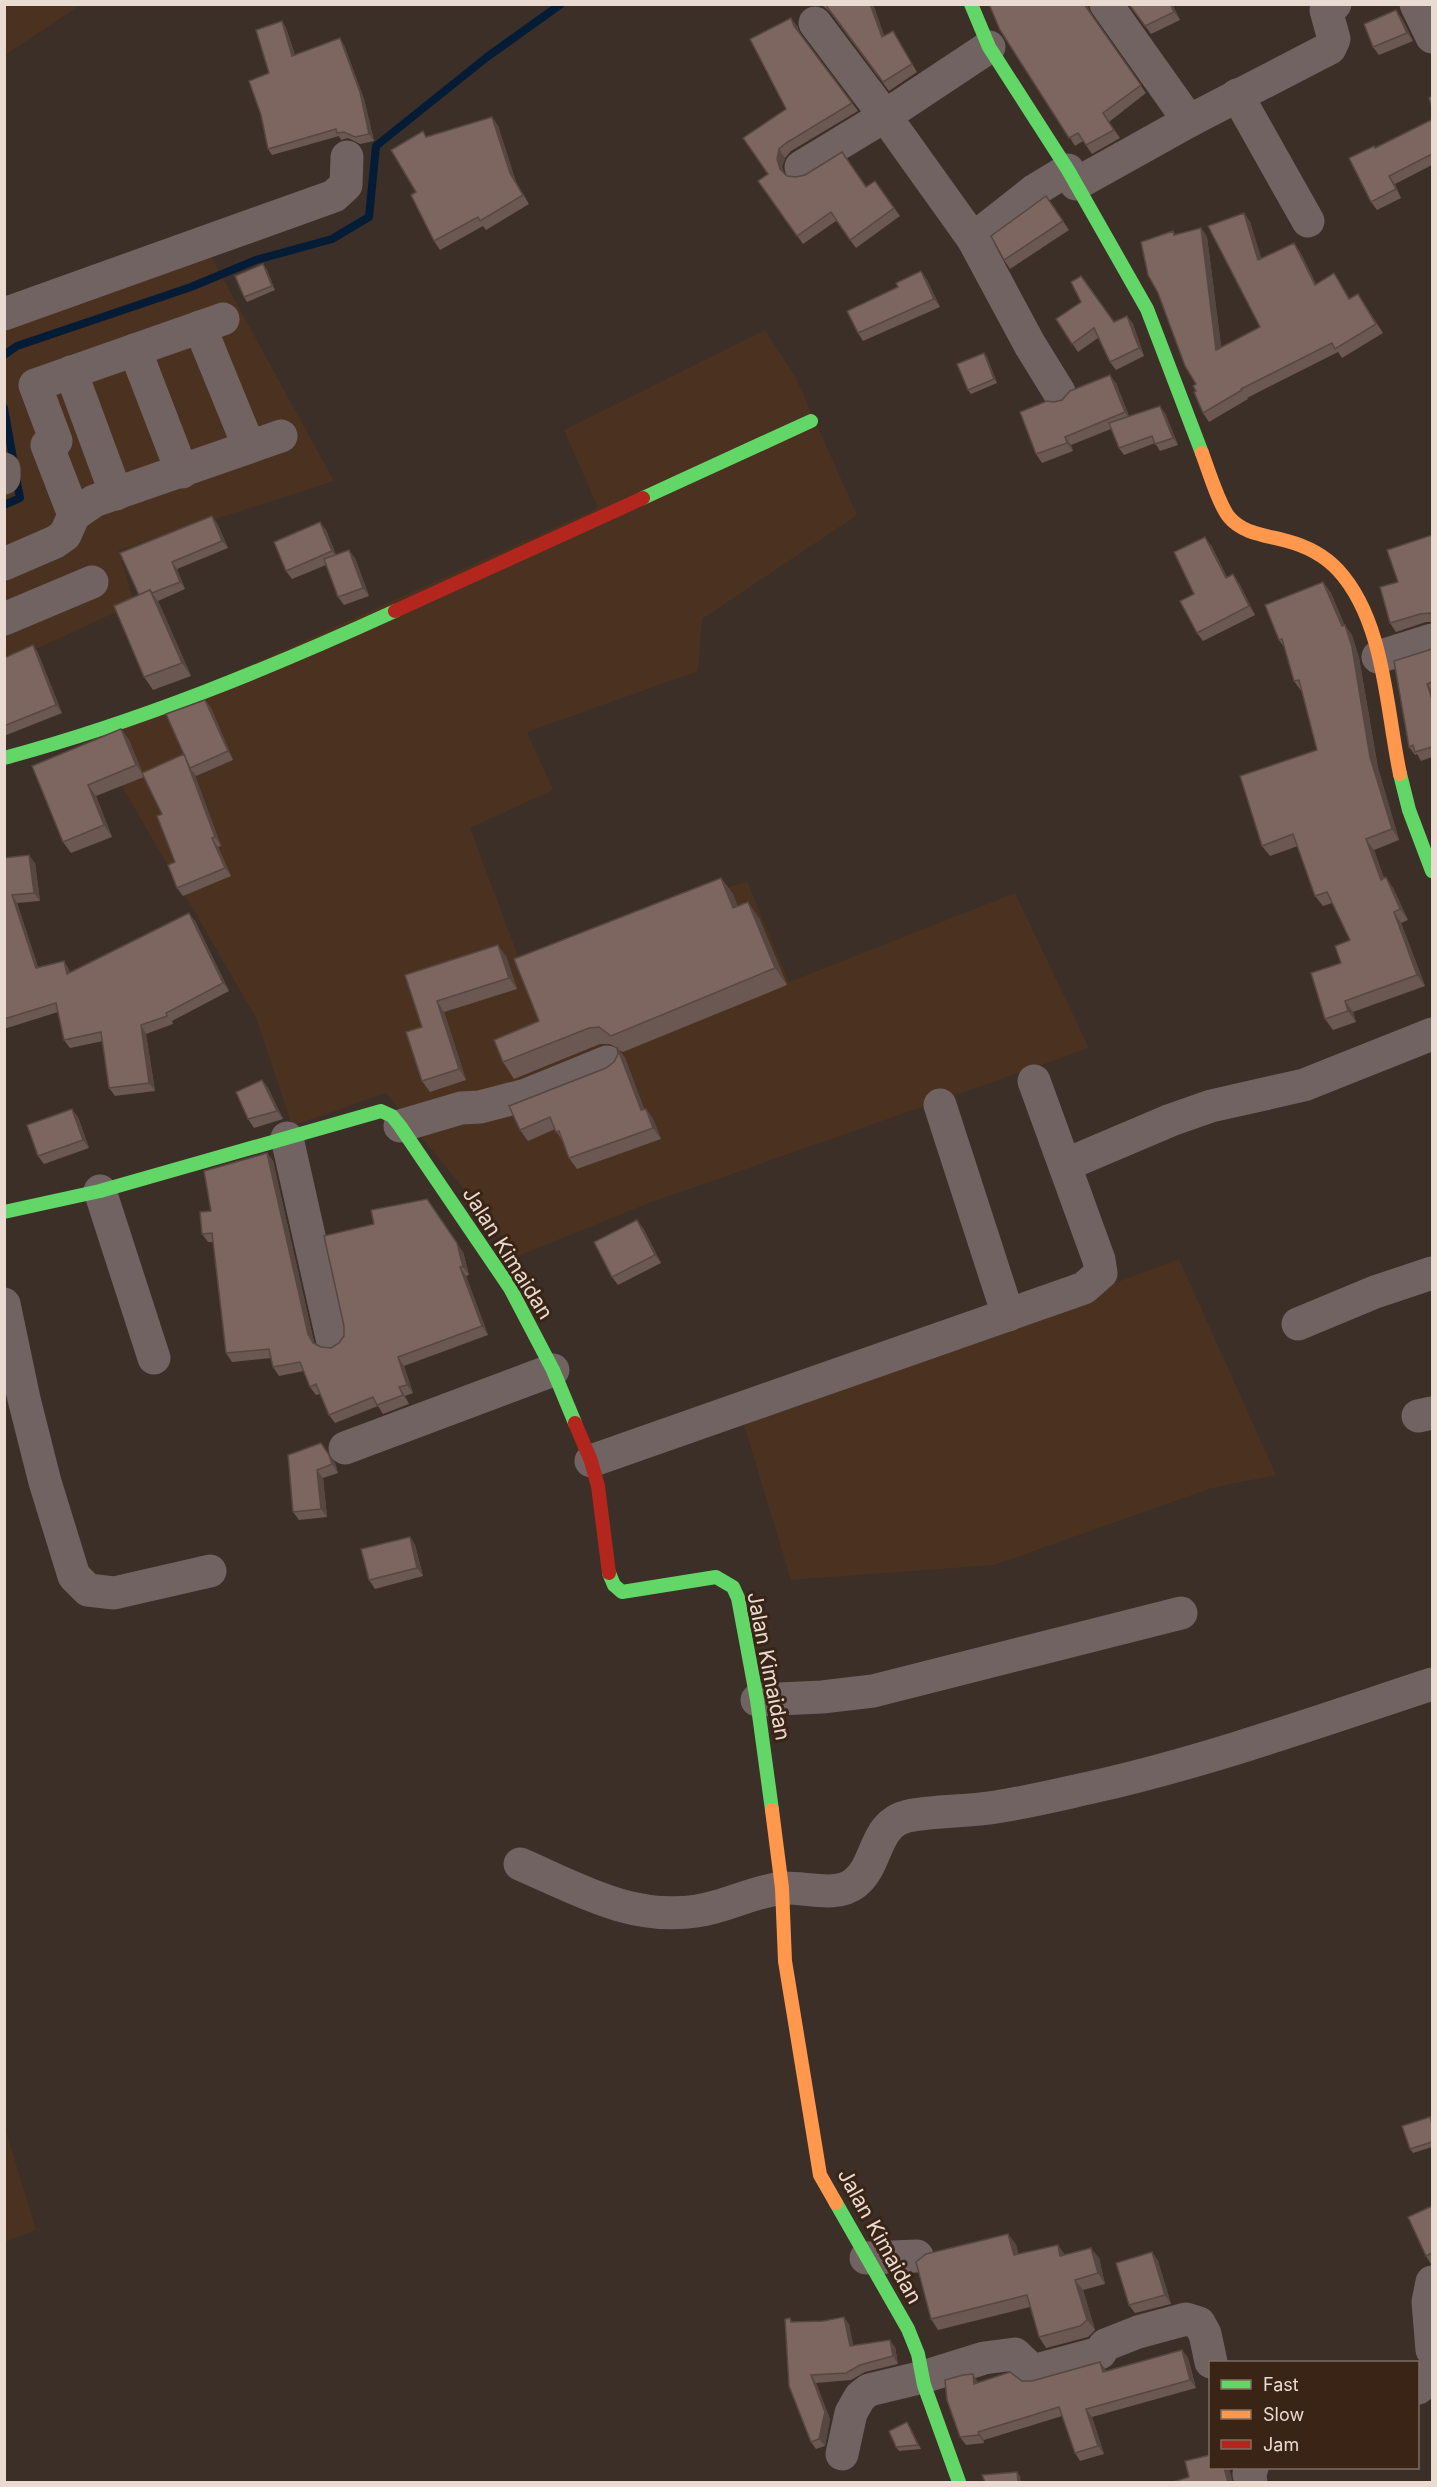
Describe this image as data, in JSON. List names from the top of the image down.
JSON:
{
  "streets": {
    "street": ["Jalan Kimaidan"]
  },
  "legend": ["Fast", "Slow", "Jam"]
}
